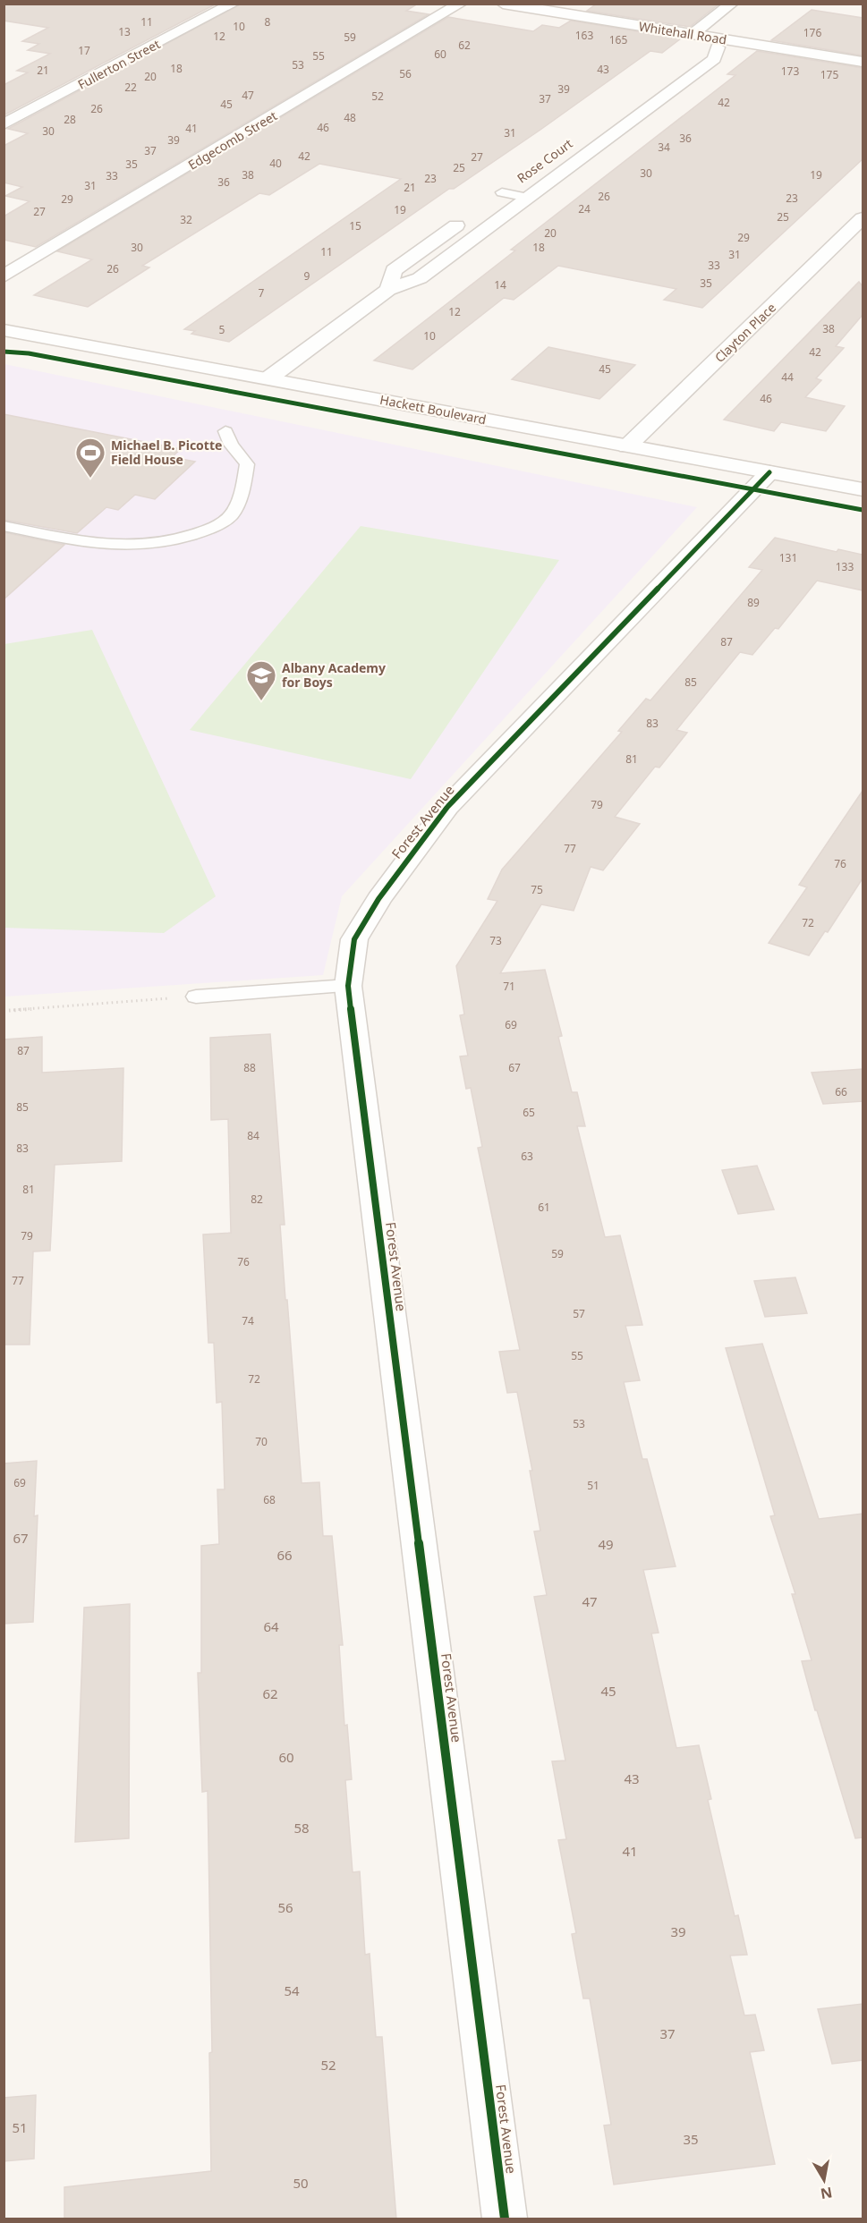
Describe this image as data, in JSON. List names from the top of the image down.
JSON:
{
  "streets": {
    "street": [
      "Whitehall Road",
      "Fullerton Street",
      "Edgecomb Street",
      "Rose Court",
      "Clayton Place",
      "Hackett Boulevard",
      "Forest Avenue"
    ]
  },
  "crossings": [
    ["Whitehall Road", "Rose Court"],
    ["Rose Court", "Hackett Boulevard"],
    ["Clayton Place", "Hackett Boulevard"],
    ["Hackett Boulevard", "Forest Avenue"]
  ],
  "places": {
    "sports": ["Michael B. Picotte Field House"],
    "school or university": ["Albany Academy for Boys"]
  },
  "house_numbers": [
    "11",
    "8",
    "10",
    "13",
    "176",
    "163",
    "12",
    "59",
    "165",
    "62",
    "17",
    "60",
    "55",
    "53",
    "18",
    "43",
    "21",
    "173",
    "56",
    "175",
    "20",
    "22",
    "39",
    "47",
    "52",
    "37",
    "42",
    "45",
    "26",
    "48",
    "28",
    "46",
    "41",
    "30",
    "31",
    "36",
    "39",
    "34",
    "37",
    "42",
    "27",
    "40",
    "35",
    "25",
    "30",
    "38",
    "19",
    "33",
    "23",
    "36",
    "31",
    "21",
    "26",
    "23",
    "29",
    "24",
    "19",
    "27",
    "25",
    "32",
    "15",
    "20",
    "29",
    "30",
    "18",
    "11",
    "31",
    "33",
    "26",
    "9",
    "35",
    "14",
    "7",
    "12",
    "38",
    "5",
    "10",
    "42",
    "45",
    "44",
    "46",
    "131",
    "133",
    "89",
    "87",
    "85",
    "83",
    "81",
    "79",
    "77",
    "76",
    "75",
    "72",
    "73",
    "71",
    "69",
    "87",
    "88",
    "67",
    "66",
    "85",
    "65",
    "84",
    "83",
    "63",
    "81",
    "82",
    "61",
    "79",
    "59",
    "76",
    "77",
    "57",
    "74",
    "55",
    "72",
    "53",
    "70",
    "69",
    "51",
    "68",
    "67",
    "49",
    "66",
    "47",
    "64",
    "45",
    "62",
    "60",
    "43",
    "58",
    "41",
    "56",
    "39",
    "54",
    "37",
    "52",
    "51",
    "35",
    "50"
  ],
  "north": "bottom"
}
